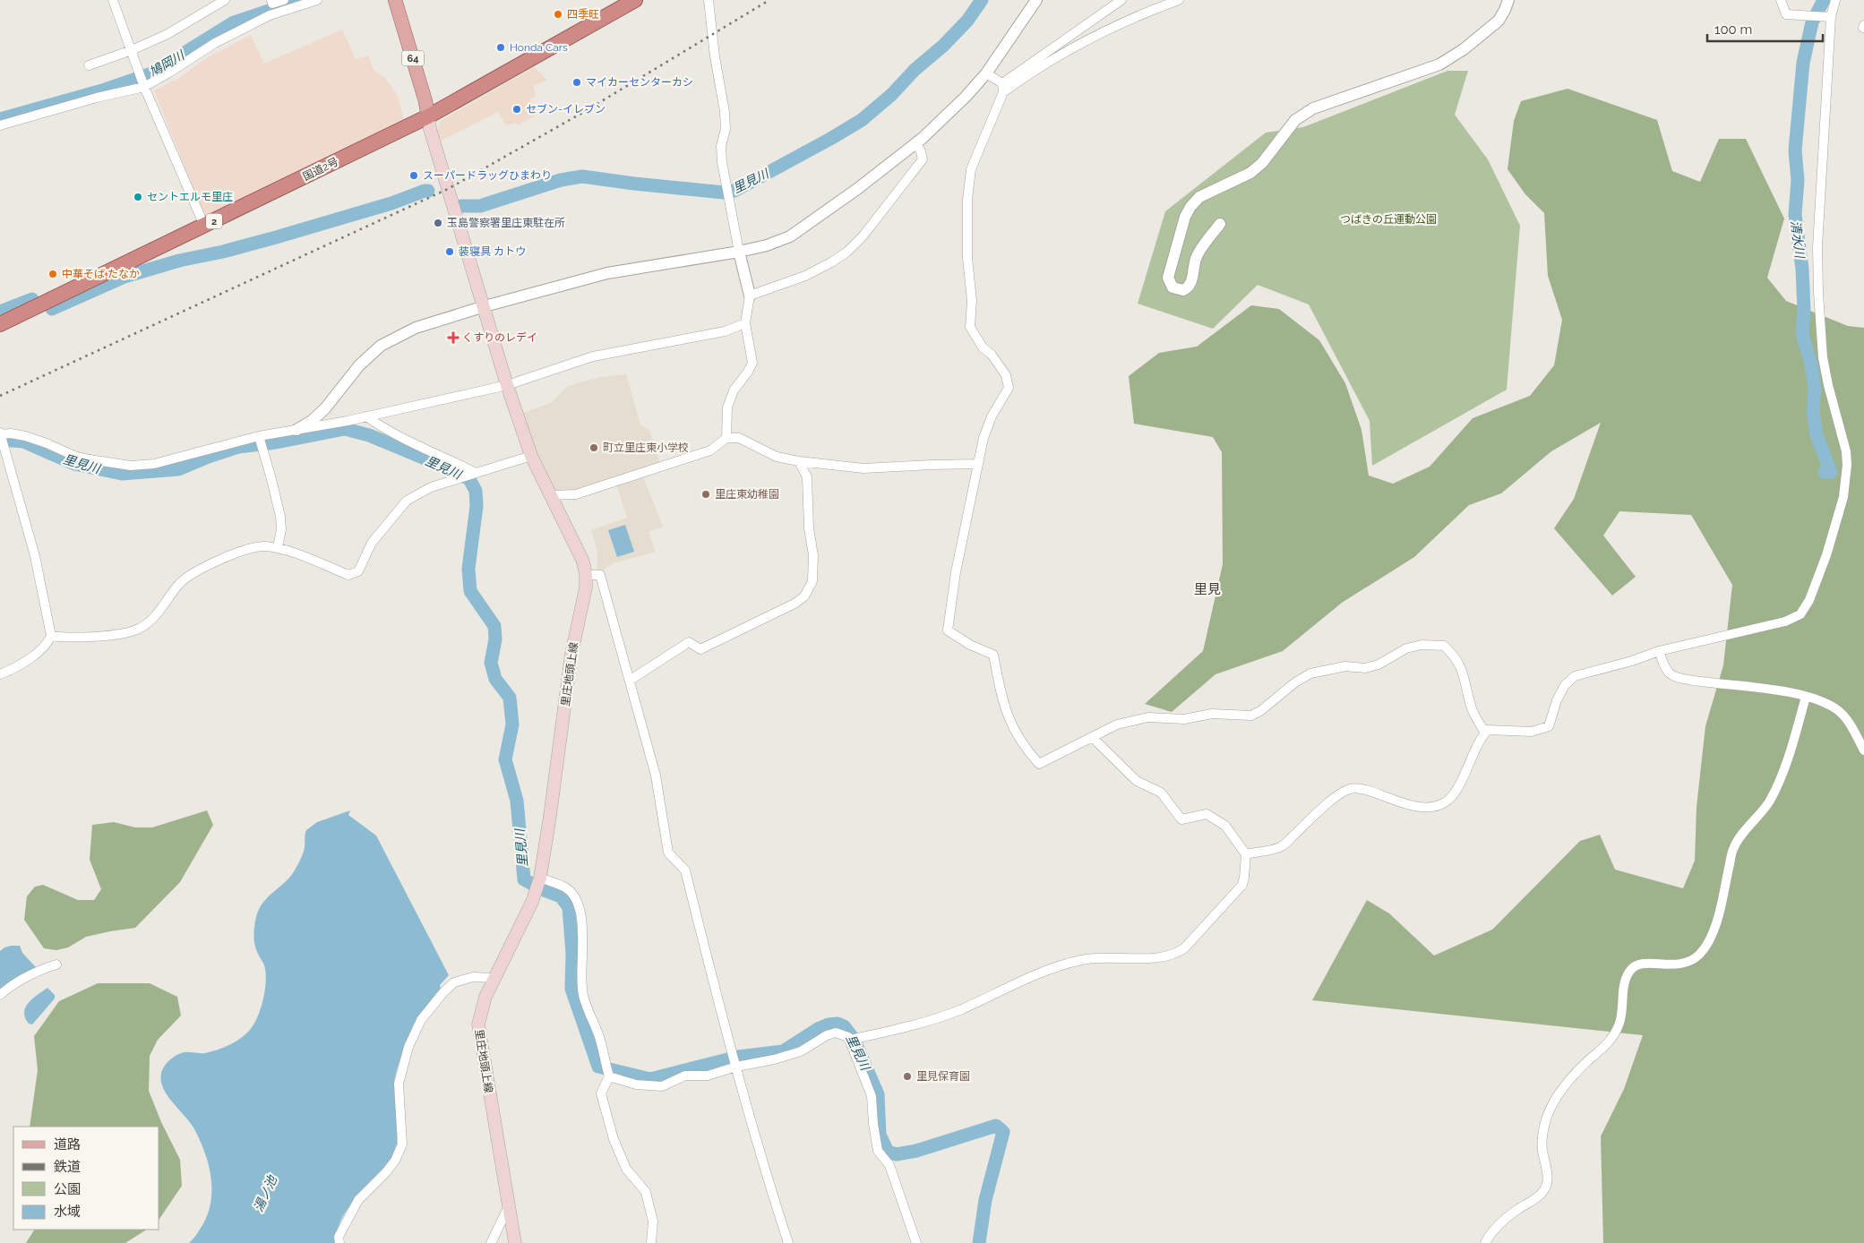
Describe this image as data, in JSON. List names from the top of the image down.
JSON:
{
  "streets": {
    "highway": ["国道2号", "2"],
    "main road": ["64", "里庄地頭上線"]
  },
  "crossings": [
    ["64", "国道2号"],
    ["64", "里庄地頭上線"],
    ["国道2号", "里庄地頭上線"]
  ],
  "districts": ["里見"],
  "water": [
    "鳩岡川",
    "里見川",
    "清水川",
    "湯ノ池"
  ],
  "parks": ["つばきの丘運動公園"],
  "places": {
    "other": [
      "四季旺",
      "Honda Cars",
      "マイカーセンターカシ",
      "セブン-イレブン",
      "スーパードラッグひまわり",
      "セントエルモ里庄",
      "玉島警察署里庄東駐在所",
      "装寝具 カトウ",
      "中華そば たなか",
      "町立里庄東小学校",
      "里庄東幼稚園",
      "里見保育園"
    ],
    "health": ["くすりのレデイ"]
  },
  "legend": [
    "道路",
    "鉄道",
    "公園",
    "水域"
  ],
  "scale_bar": "100 m"
}
